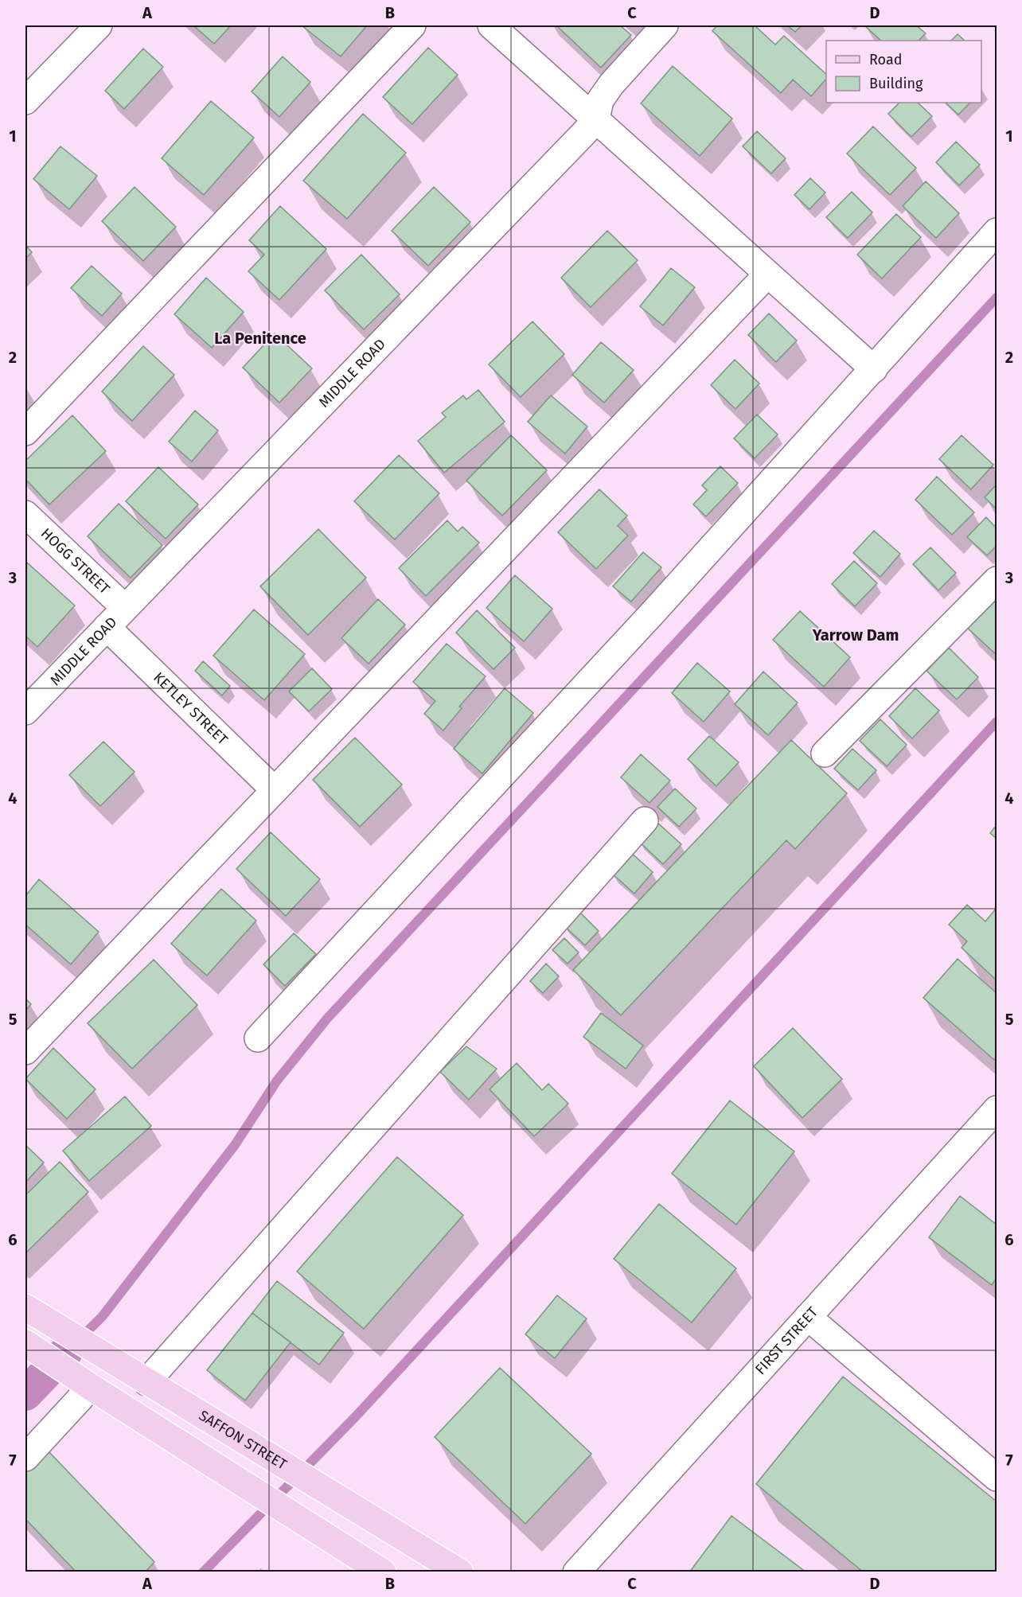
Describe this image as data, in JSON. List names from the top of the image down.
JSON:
{
  "streets": {
    "main road": ["SAFFON STREET"],
    "street": [
      "MIDDLE ROAD",
      "HOGG STREET",
      "KETLEY STREET",
      "FIRST STREET"
    ]
  },
  "crossings": [
    ["MIDDLE ROAD", "HOGG STREET"],
    ["MIDDLE ROAD", "KETLEY STREET"]
  ],
  "districts": ["La Penitence", "Yarrow Dam"],
  "legend": ["Road", "Building"],
  "grid": {
    "columns": [
      "A",
      "B",
      "C",
      "D"
    ],
    "rows": [
      "1",
      "2",
      "3",
      "4",
      "5",
      "6",
      "7"
    ]
  }
}
